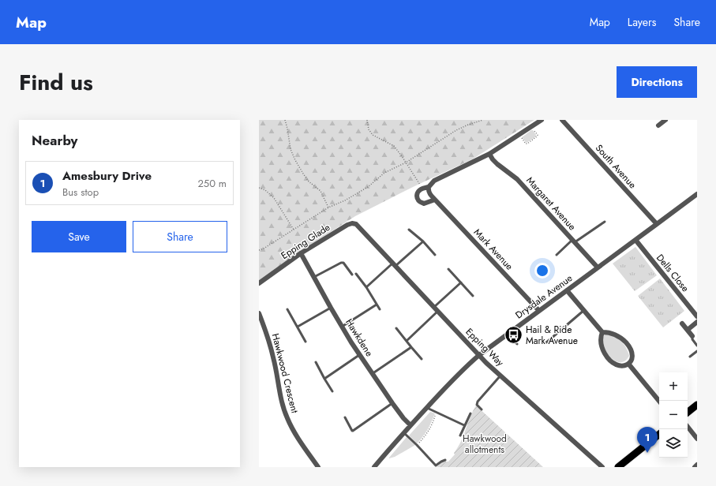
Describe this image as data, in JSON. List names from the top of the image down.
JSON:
{
  "streets": {
    "street": [
      "South Avenue",
      "Margaret Avenue",
      "Epping Glade",
      "Mark Avenue",
      "Dells Close",
      "Drysdale Avenue",
      "Hawkdene",
      "Epping Way",
      "Hawkwood Crescent"
    ]
  },
  "crossings": [
    ["South Avenue", "Drysdale Avenue"],
    ["Margaret Avenue", "Drysdale Avenue"],
    ["Epping Glade", "Hawkdene"],
    ["Epping Glade", "Epping Way"],
    ["Mark Avenue", "Drysdale Avenue"],
    ["Dells Close", "Drysdale Avenue"],
    ["Drysdale Avenue", "Hawkdene"],
    ["Drysdale Avenue", "Epping Way"]
  ],
  "parks": ["Hawkwood allotments"],
  "places": {
    "bus stop": ["Hail & Ride Mark Avenue"]
  },
  "page": {
    "header": "Map",
    "nav": ["Map", "Layers", "Share"],
    "title": "Find us",
    "buttons": [
      "Directions",
      ["Save", "Share"]
    ],
    "heading": "Nearby",
    "list": [
      {
        "mark": "1",
        "name": "Amesbury Drive",
        "note": "Bus stop",
        "value": "250 m"
      }
    ],
    "map_buttons": ["+", "−"],
    "pins": "1"
  }
}
